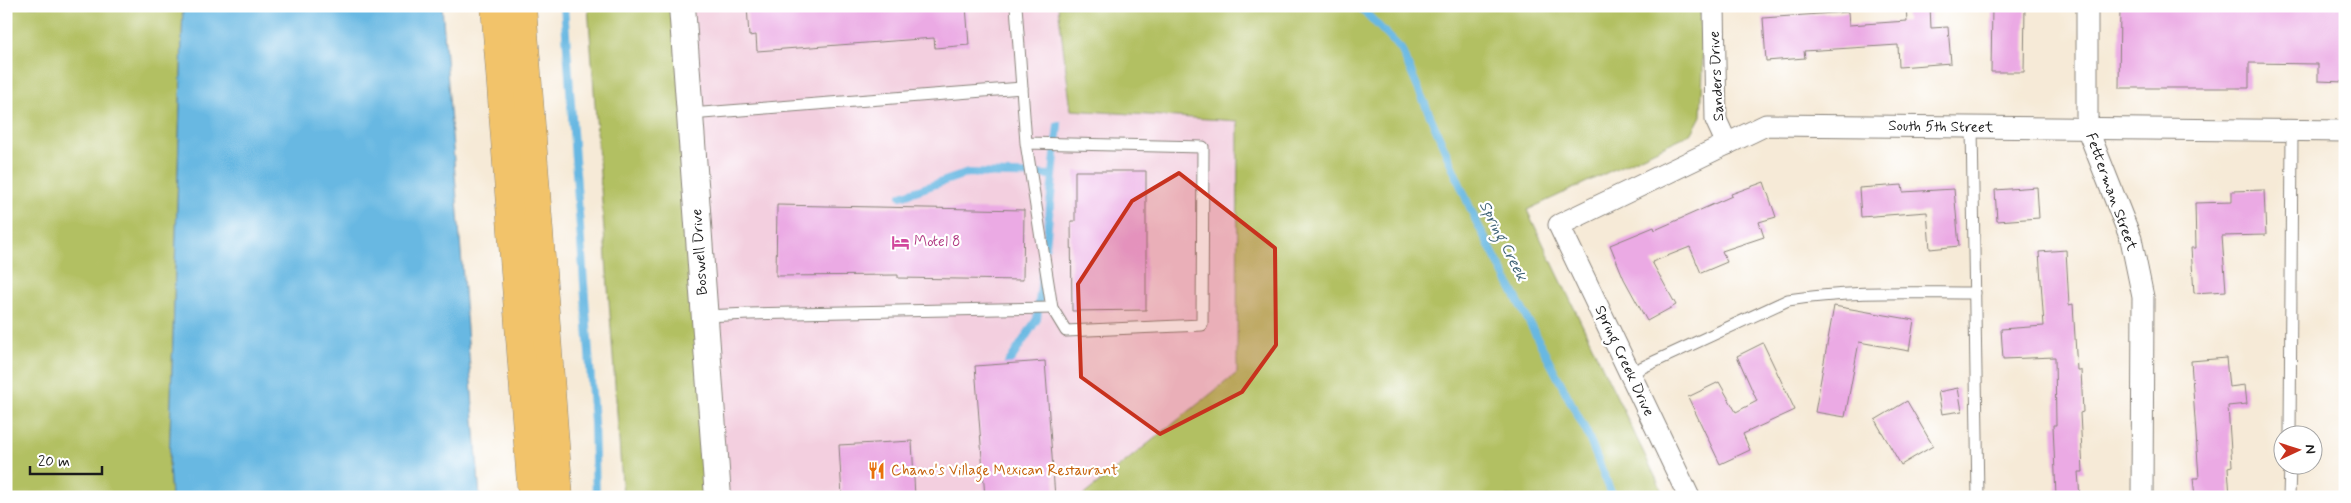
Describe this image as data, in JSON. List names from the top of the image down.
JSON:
{
  "streets": {
    "street": [
      "Sanders Drive",
      "South 5th Street",
      "Fetterman Street",
      "Boswell Drive",
      "Spring Creek Drive"
    ]
  },
  "crossings": [
    ["Sanders Drive", "South 5th Street"],
    ["South 5th Street", "Fetterman Street"],
    ["South 5th Street", "Spring Creek Drive"]
  ],
  "water": ["Spring Creek"],
  "places": {
    "hotel": ["Motel 8"],
    "restaurant": ["Chano's Village Mexican Restaurant"]
  },
  "scale_bar": "20 m",
  "north": "right"
}
